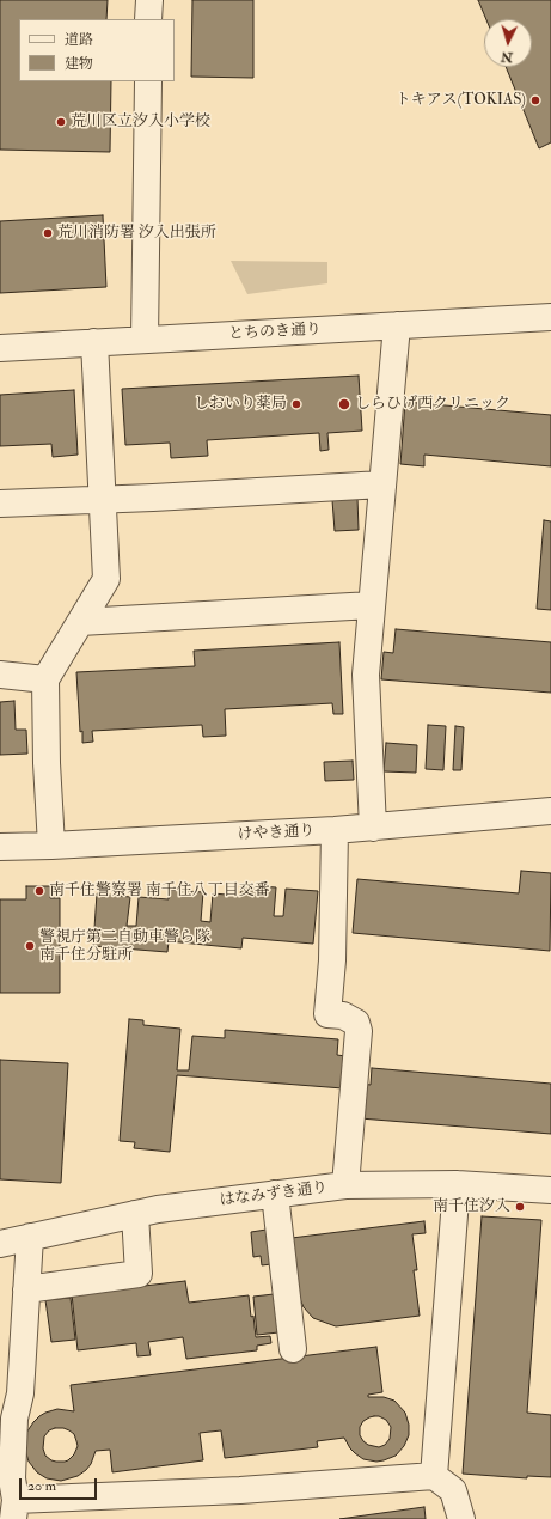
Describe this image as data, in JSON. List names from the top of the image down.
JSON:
{
  "streets": {
    "street": ["とちのき通り", "けやき通り", "はなみずき通り"]
  },
  "places": [
    "トキアス(TOKIAS)",
    "荒川区立汐入小学校",
    "荒川消防署 汐入出張所",
    "しおいり薬局",
    "しらひげ西クリニック",
    "南千住警察署 南千住八丁目交番",
    "警視庁第二自動車警ら隊 南千住分駐所",
    "南千住汐入"
  ],
  "legend": ["道路", "建物"],
  "scale_bar": "20 m",
  "north": "bottom"
}
